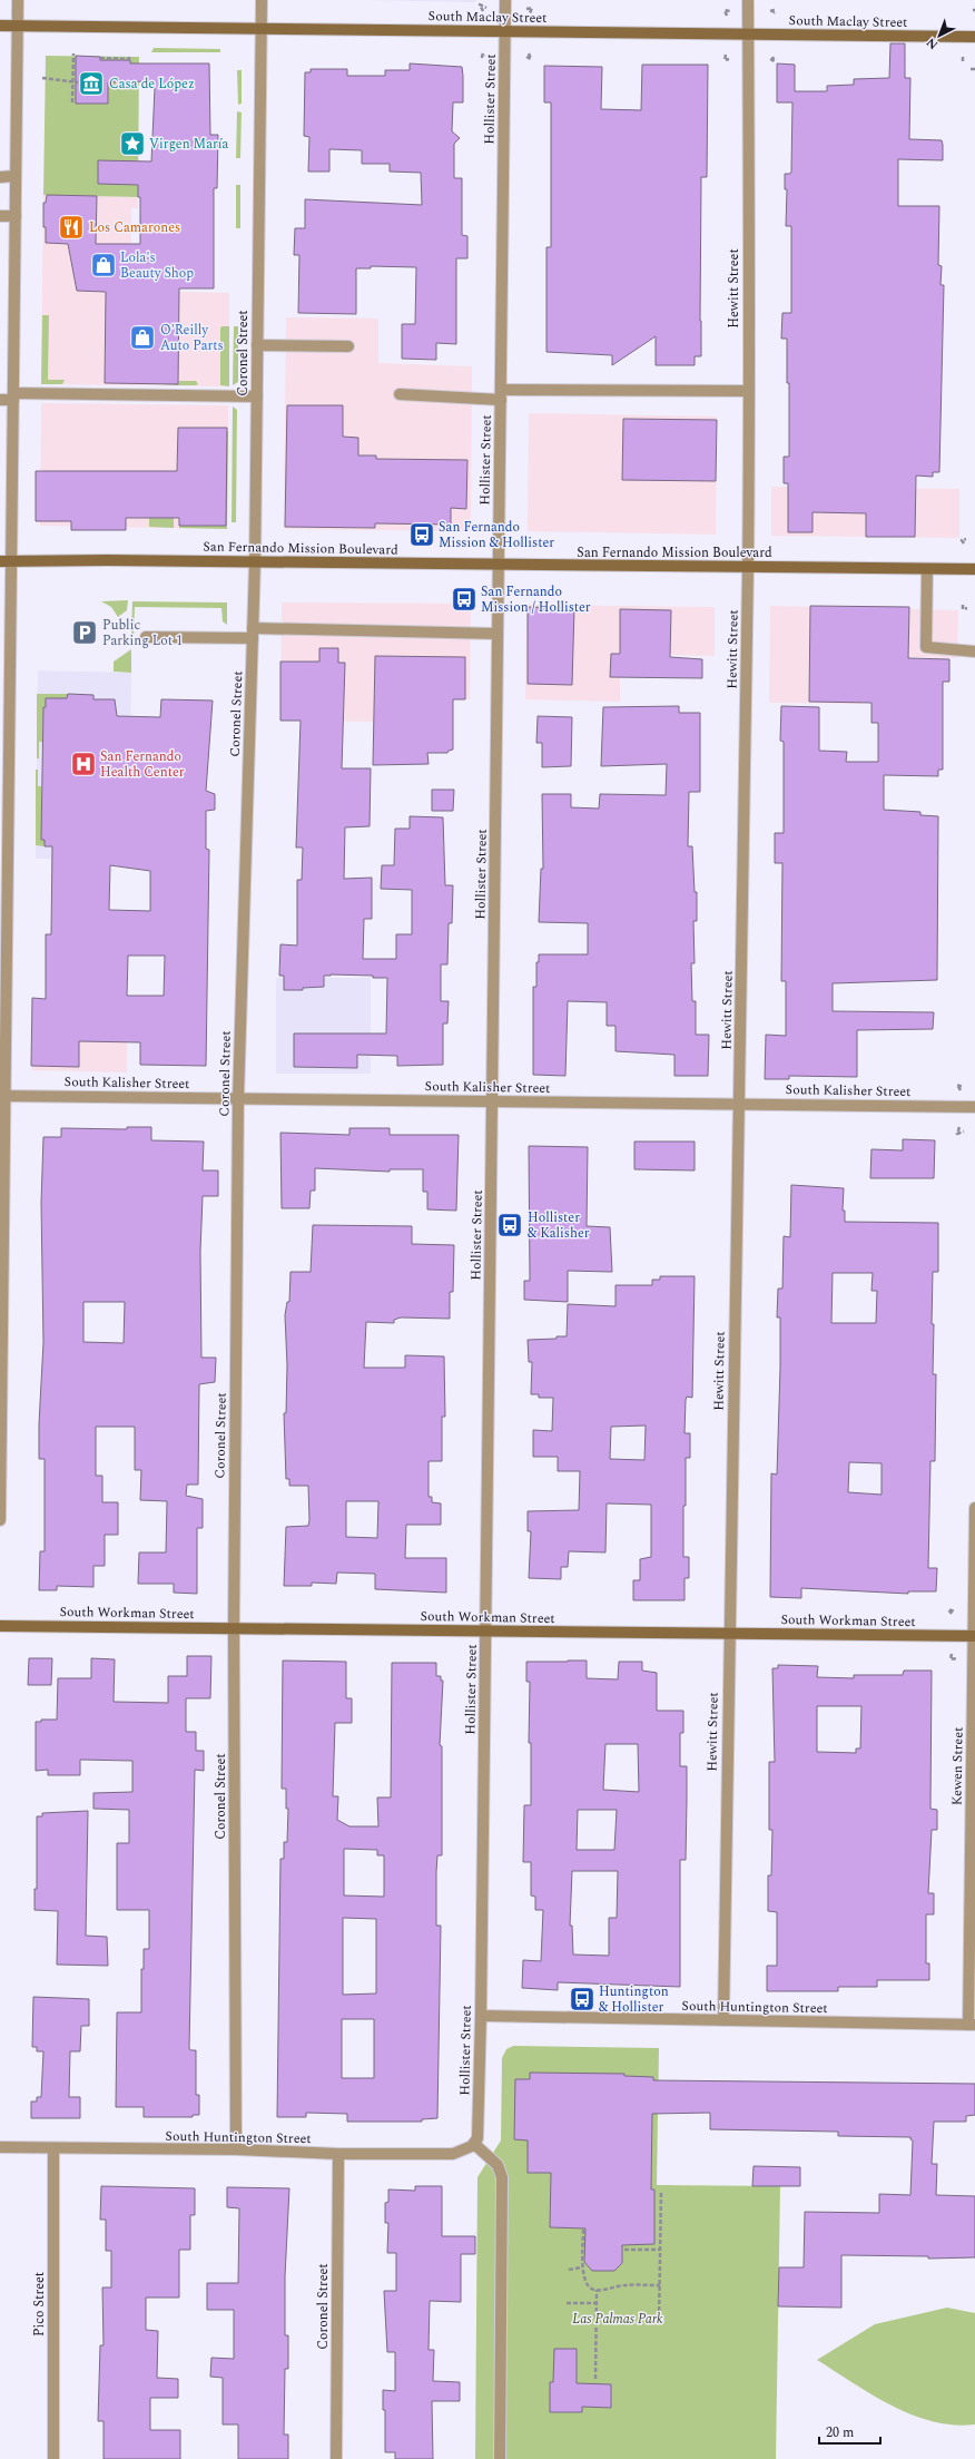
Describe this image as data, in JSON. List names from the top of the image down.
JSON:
{
  "streets": {
    "main road": ["South Maclay Street", "San Fernando Mission Boulevard", "South Workman Street"],
    "street": [
      "Hollister Street",
      "Hewitt Street",
      "Coronel Street",
      "South Kalisher Street",
      "Kewen Street",
      "South Huntington Street",
      "Pico Street"
    ]
  },
  "crossings": [
    ["South Maclay Street", "Hollister Street"],
    ["South Maclay Street", "Hewitt Street"],
    ["South Maclay Street", "Coronel Street"],
    ["Hollister Street", "San Fernando Mission Boulevard"],
    ["Hollister Street", "South Kalisher Street"],
    ["Hollister Street", "South Workman Street"],
    ["Hollister Street", "South Huntington Street"],
    ["Hewitt Street", "San Fernando Mission Boulevard"],
    ["Hewitt Street", "South Kalisher Street"],
    ["Hewitt Street", "South Workman Street"],
    ["Hewitt Street", "South Huntington Street"],
    ["Coronel Street", "San Fernando Mission Boulevard"],
    ["Coronel Street", "South Kalisher Street"],
    ["Coronel Street", "South Workman Street"],
    ["Coronel Street", "South Huntington Street"],
    ["South Workman Street", "Kewen Street"],
    ["Kewen Street", "South Huntington Street"],
    ["South Huntington Street", "Pico Street"]
  ],
  "parks": ["Las Palmas Park"],
  "places": {
    "museum": ["Casa de López"],
    "place": ["Virgen María"],
    "restaurant": ["Los Camarones"],
    "shop": ["Lola's Beauty Shop", "O'Reilly Auto Parts"],
    "bus stop": [
      "San Fernando Mission & Hollister",
      "San Fernando Mission / Hollister",
      "Hollister & Kalisher",
      "Huntington & Hollister"
    ],
    "parking": ["Public Parking Lot 1"],
    "hospital": ["San Fernando Health Center"]
  },
  "scale_bar": "20 m",
  "north": "bottom left"
}
